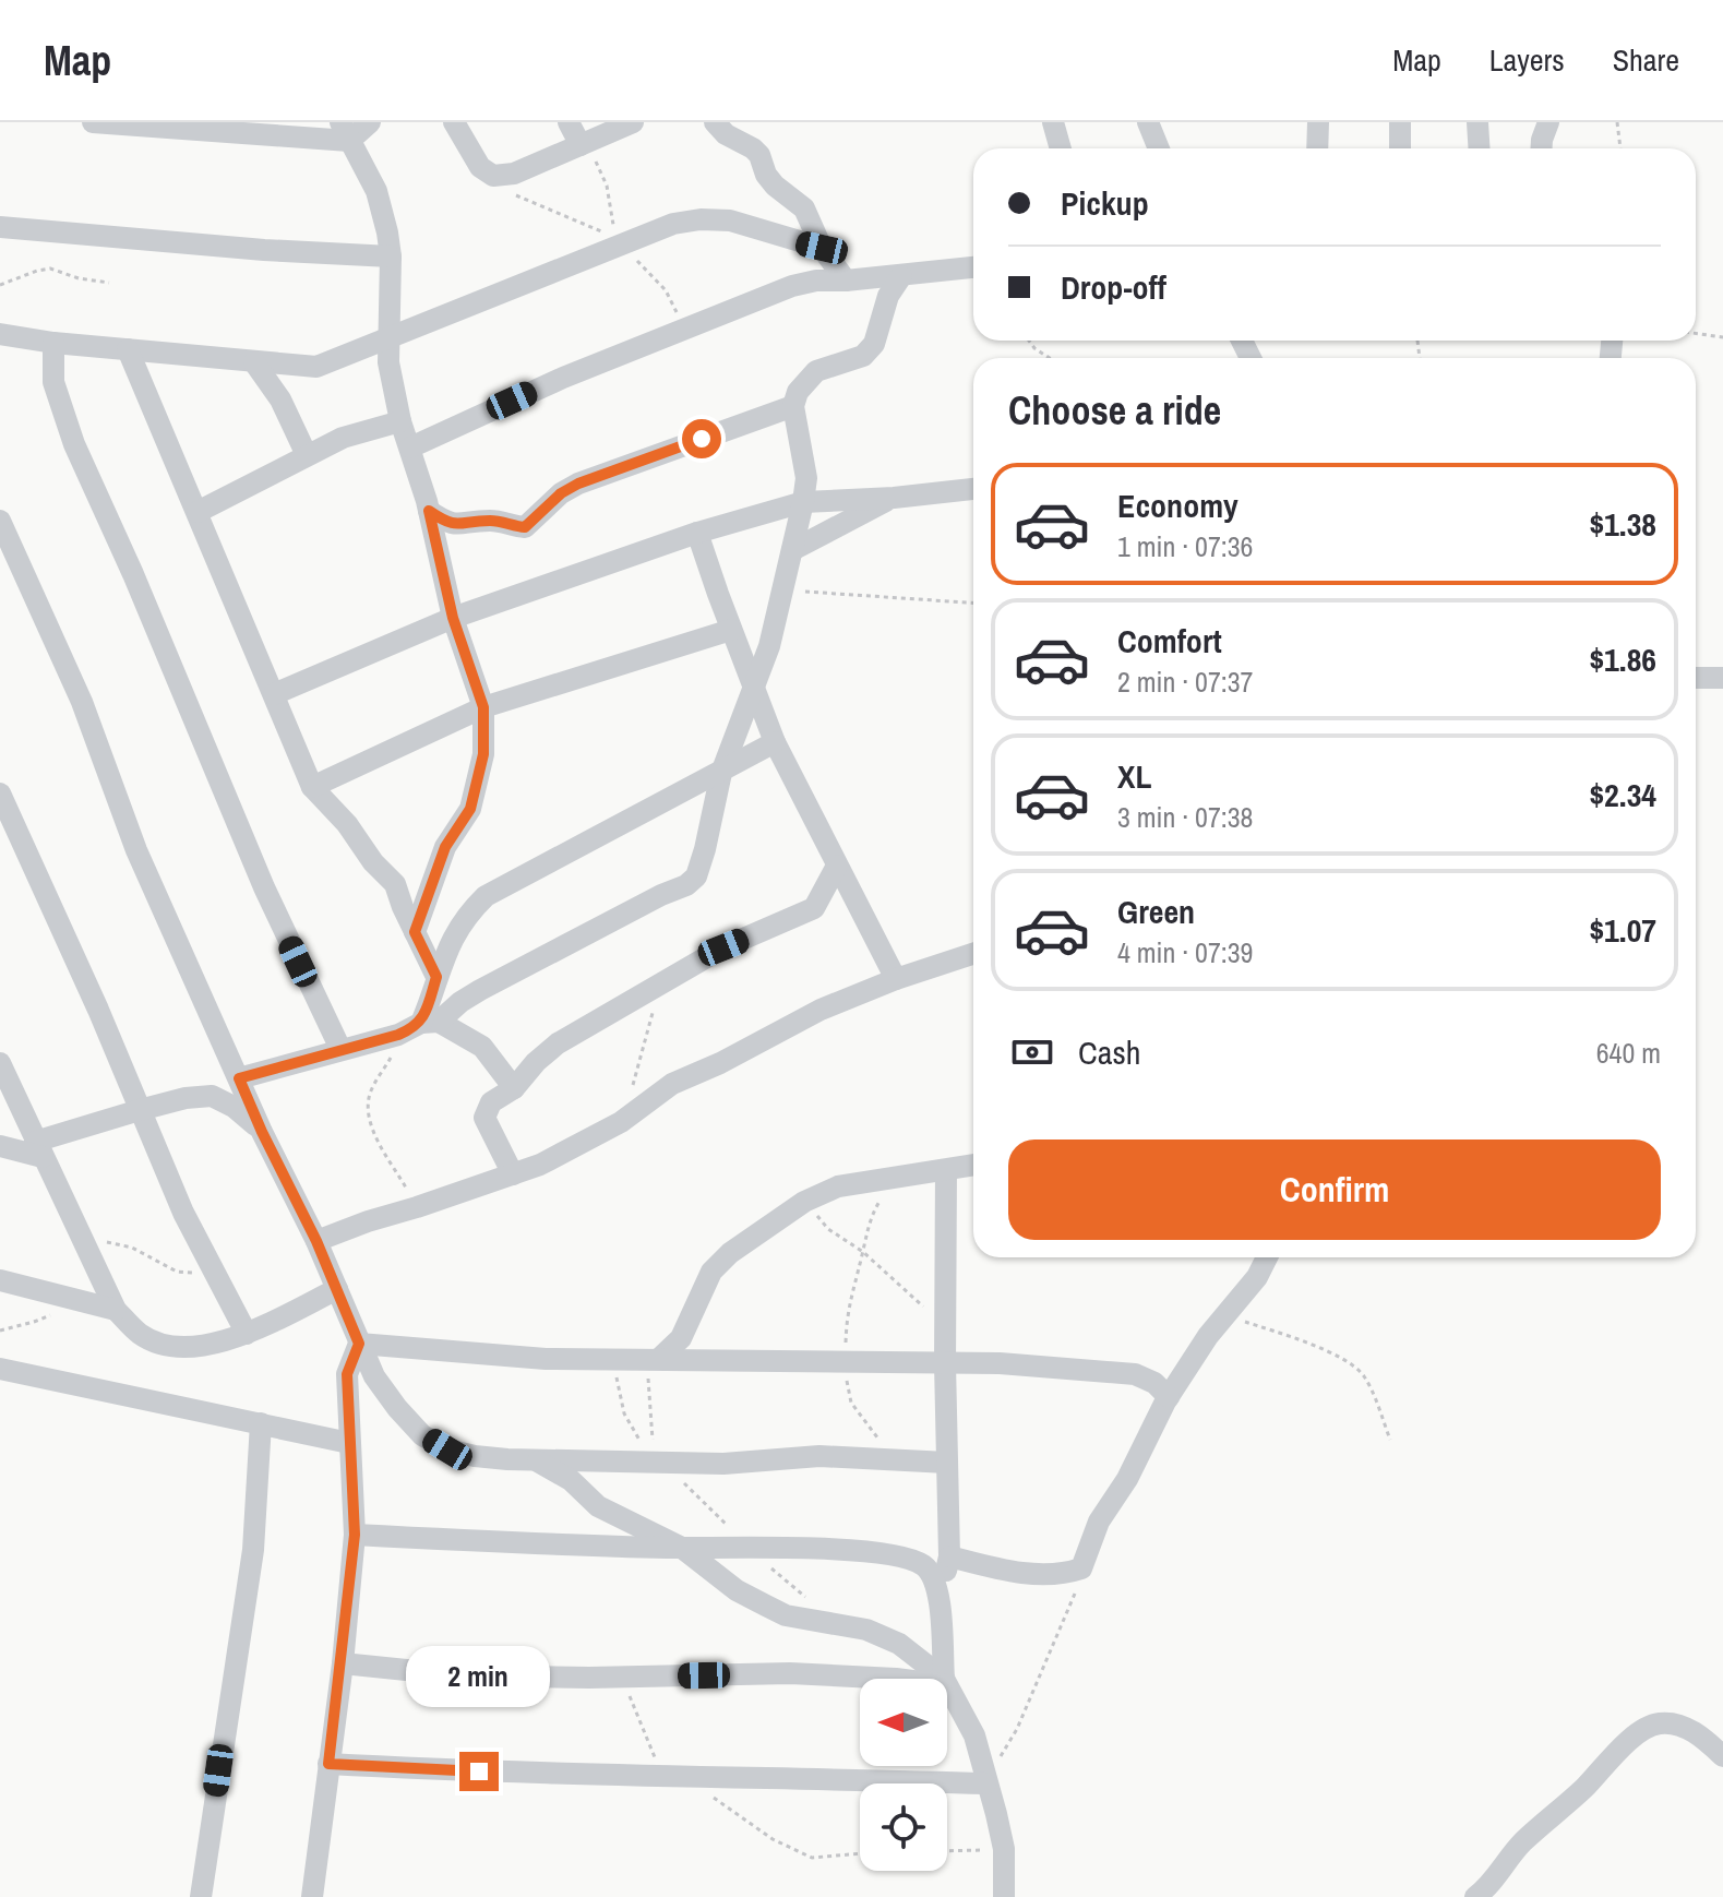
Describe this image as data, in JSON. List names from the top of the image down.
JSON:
{
  "north": "left",
  "page": {
    "header": "Map",
    "nav": ["Map", "Layers", "Share"],
    "banner": ["Pickup", "Drop-off"],
    "heading": "Choose a ride",
    "list": [
      {
        "name": "Economy",
        "note": "1 min · 07:36",
        "value": "$1.38"
      },
      {
        "name": "Comfort",
        "note": "2 min · 07:37",
        "value": "$1.86"
      },
      {
        "name": "XL",
        "note": "3 min · 07:38",
        "value": "$2.34"
      },
      {
        "name": "Green",
        "note": "4 min · 07:39",
        "value": "$1.07"
      }
    ],
    "pay": ["Cash", "640 m"],
    "buttons": "Confirm",
    "bubble": "2 min"
  }
}
